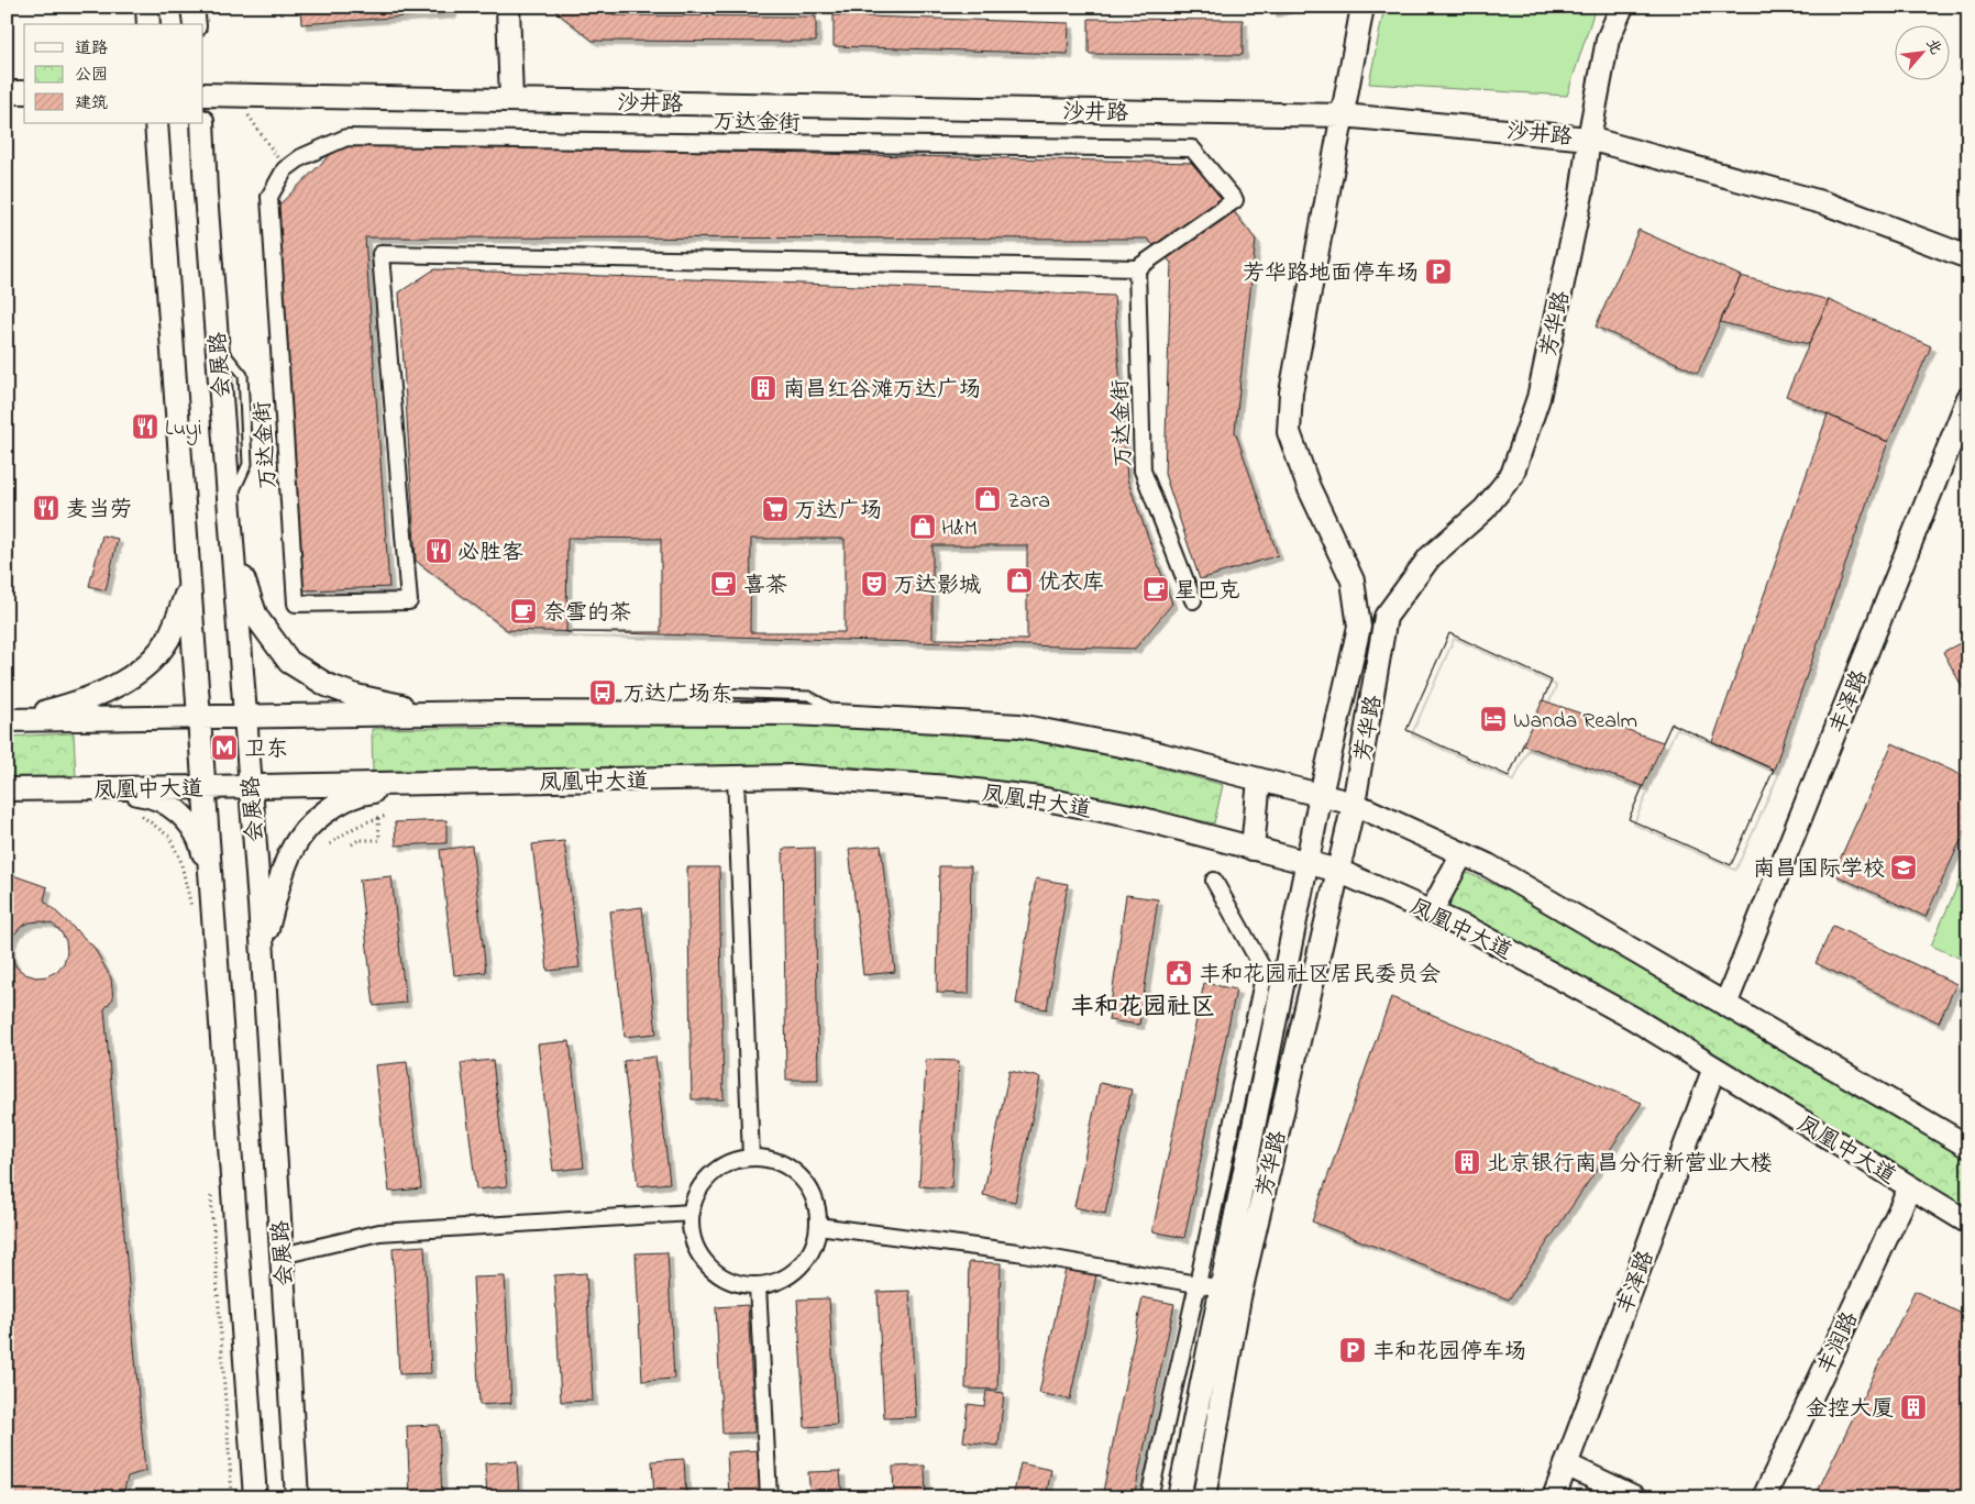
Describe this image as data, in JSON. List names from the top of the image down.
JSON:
{
  "streets": {
    "main road": [
      "沙井路",
      "芳华路",
      "会展路",
      "丰泽路",
      "凤凰中大道",
      "丰润路"
    ],
    "street": ["万达金街"]
  },
  "crossings": [
    ["沙井路", "芳华路"],
    ["芳华路", "凤凰中大道"],
    ["会展路", "凤凰中大道"],
    ["丰泽路", "凤凰中大道"],
    ["凤凰中大道", "丰润路"]
  ],
  "districts": ["丰和花园社区"],
  "places": {
    "parking": ["芳华路地面停车场", "丰和花园停车场"],
    "building": ["南昌红谷滩万达广场", "北京银行南昌分行新营业大楼", "金控大厦"],
    "restaurant": ["Luyi", "麦当劳", "必胜客"],
    "shop": ["Zara", "H&M", "优衣库"],
    "supermarket": ["万达广场"],
    "cafe": ["喜茶", "星巴克", "奈雪的茶"],
    "theatre": ["万达影城"],
    "bus stop": ["万达广场东"],
    "hotel": ["Wanda Realm"],
    "metro station": ["卫东"],
    "school or university": ["南昌国际学校"],
    "public building": ["丰和花园社区居民委员会"]
  },
  "legend": ["道路", "公园", "建筑"],
  "north": "top right"
}
